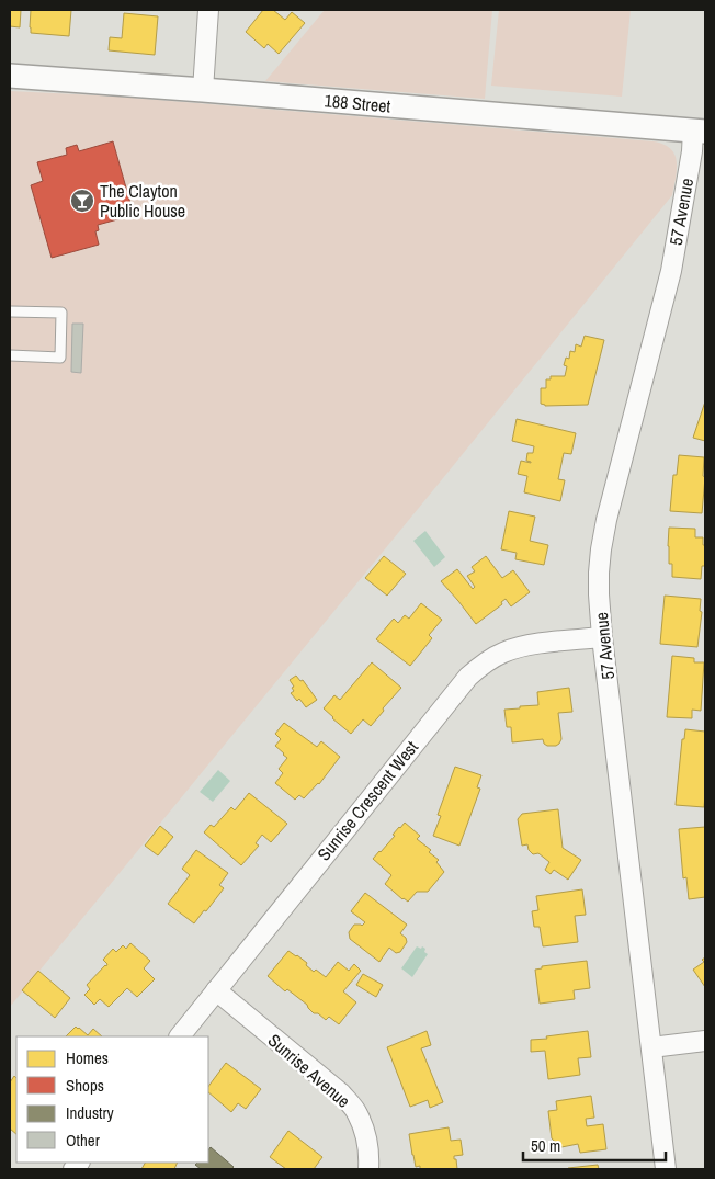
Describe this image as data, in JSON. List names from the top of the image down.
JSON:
{
  "streets": {
    "street": [
      "188 Street",
      "57 Avenue",
      "Sunrise Crescent West",
      "Sunrise Avenue"
    ]
  },
  "crossings": [
    ["188 Street", "57 Avenue"],
    ["57 Avenue", "Sunrise Crescent West"],
    ["Sunrise Crescent West", "Sunrise Avenue"]
  ],
  "places": {
    "bar": ["The Clayton Public House"]
  },
  "legend": [
    "Homes",
    "Shops",
    "Industry",
    "Other"
  ],
  "scale_bar": "50 m"
}
